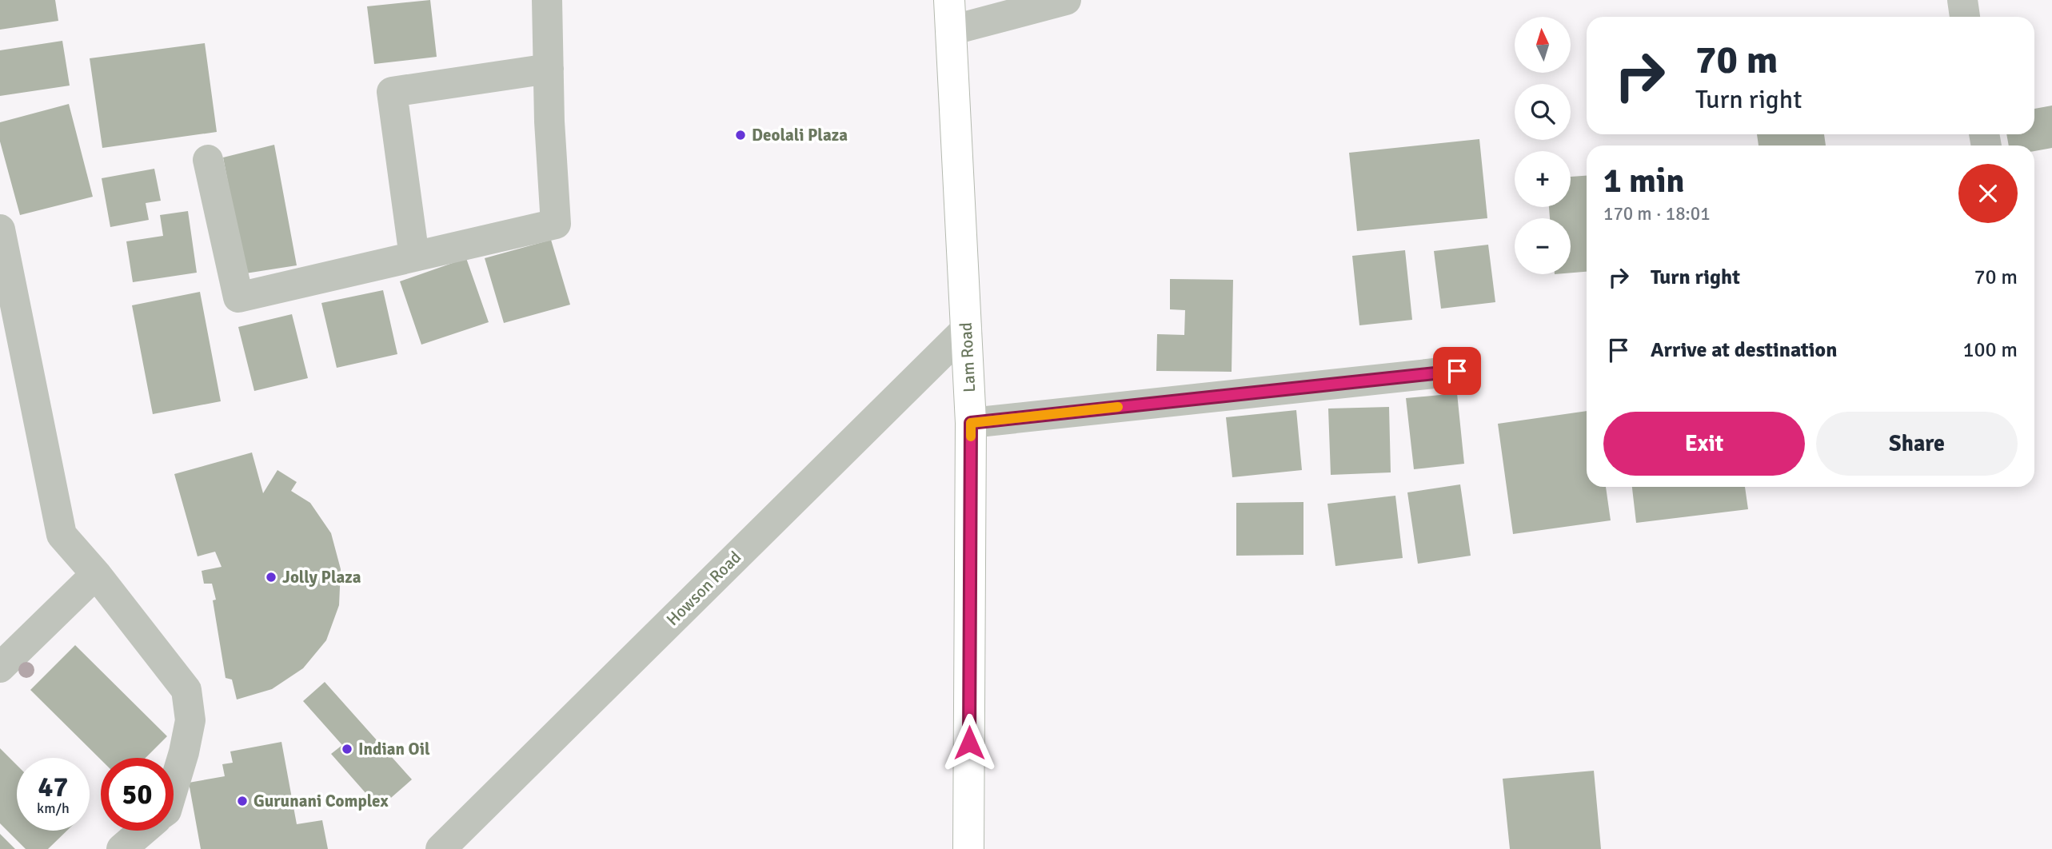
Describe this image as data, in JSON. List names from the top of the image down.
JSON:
{
  "streets": {
    "main road": ["Lam Road"],
    "street": ["Howson Road"]
  },
  "crossings": [
    ["Lam Road", "Howson Road"]
  ],
  "places": [
    "Deolali Plaza",
    "Jolly Plaza",
    "Indian Oil",
    "Gurunani Complex"
  ],
  "north": "top",
  "page": {
    "map_buttons": ["+", "−"],
    "turn": ["70 m", "Turn right"],
    "heading": ["1 min", "170 m · 18:01"],
    "list": [
      {
        "name": "Turn right",
        "value": "70 m"
      },
      {
        "name": "Arrive at destination",
        "value": "100 m"
      }
    ],
    "buttons": ["Exit", "Share"],
    "speed": "47 km/h",
    "limit": "50"
  }
}
